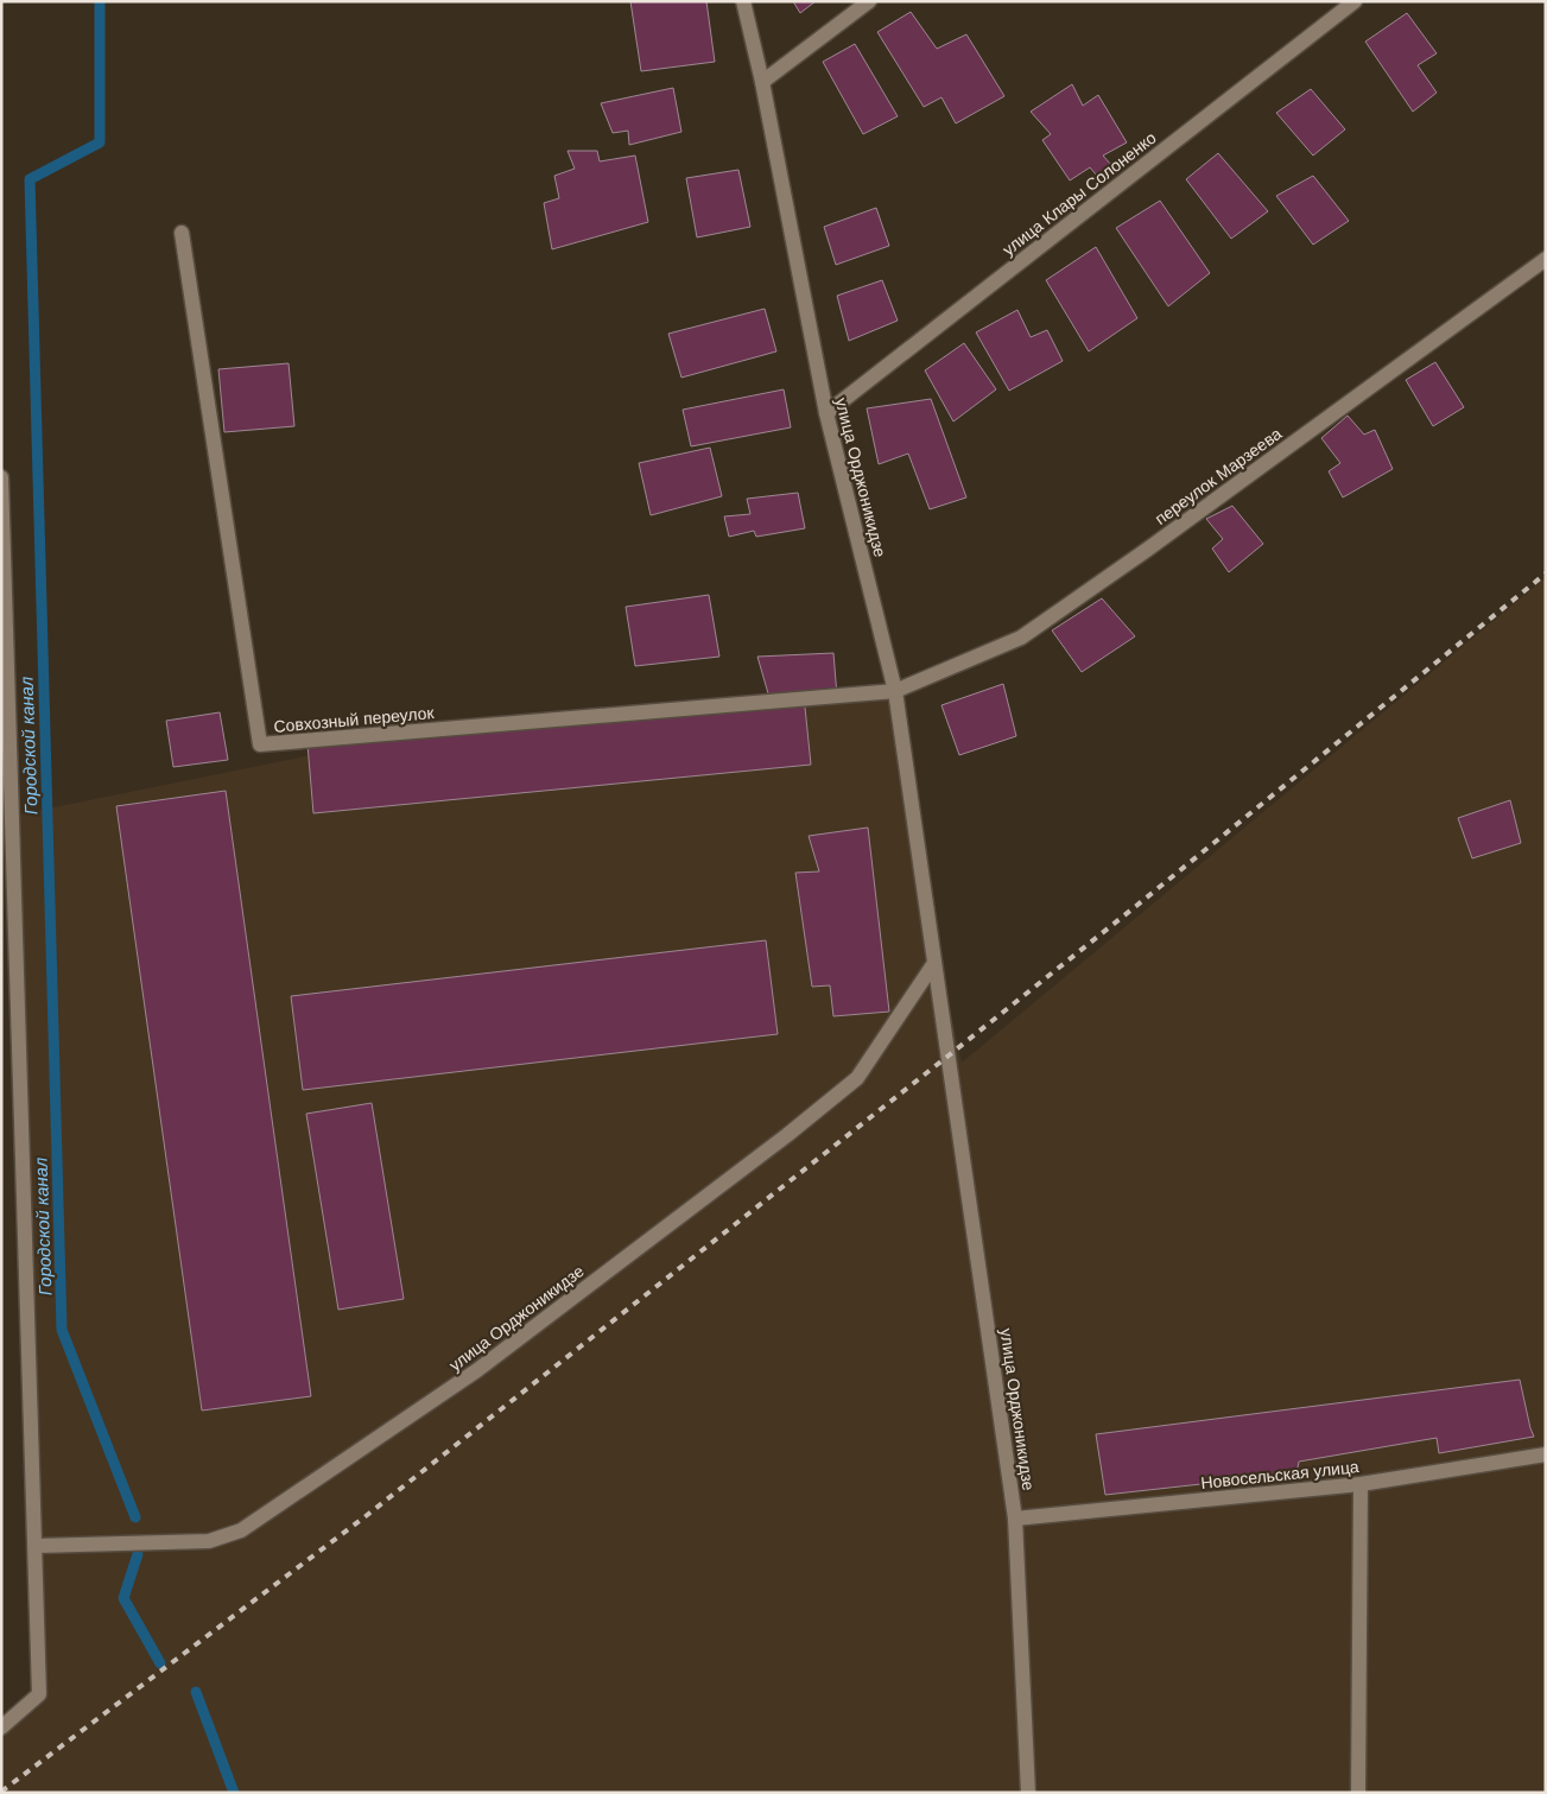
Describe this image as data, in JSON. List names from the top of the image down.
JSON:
{
  "streets": {
    "street": [
      "улица Клары Солоненко",
      "переулок Марзеева",
      "улица Орджоникидзе",
      "Совхозный переулок",
      "Новосельская улица"
    ]
  },
  "crossings": [
    ["улица Клары Солоненко", "улица Орджоникидзе"],
    ["переулок Марзеева", "улица Орджоникидзе"],
    ["переулок Марзеева", "Совхозный переулок"],
    ["улица Орджоникидзе", "Совхозный переулок"],
    ["улица Орджоникидзе", "Новосельская улица"]
  ],
  "water": ["Городской канал"]
}
